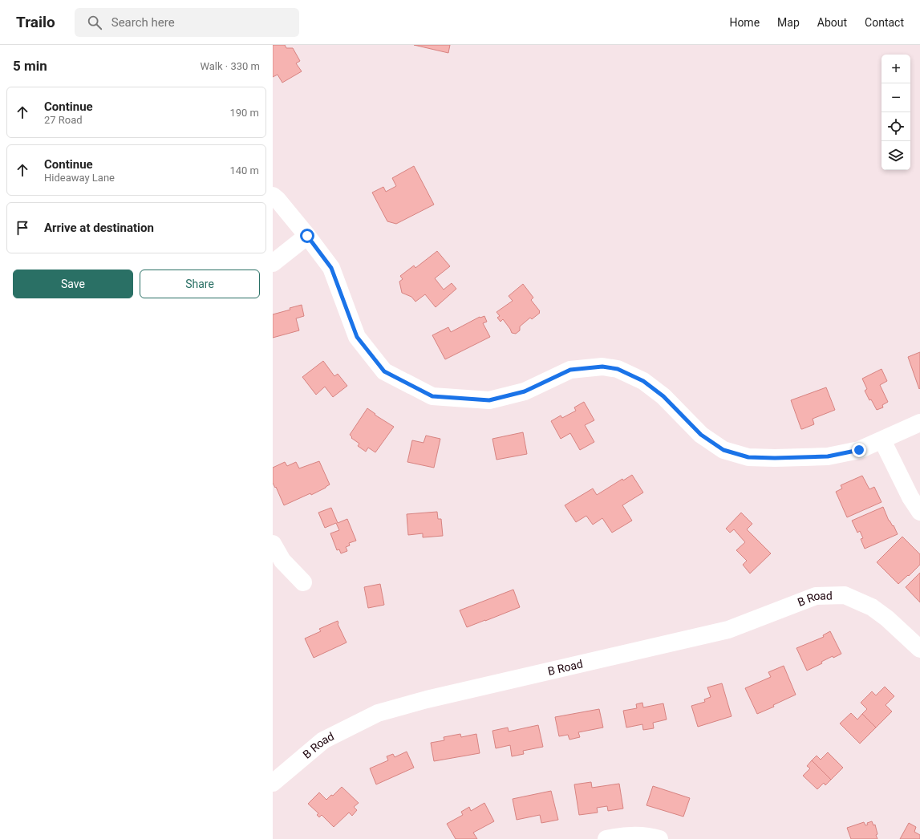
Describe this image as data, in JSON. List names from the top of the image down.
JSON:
{
  "streets": {
    "street": ["B Road"]
  },
  "page": {
    "header": "Trailo",
    "search": "Search here",
    "nav": [
      "Home",
      "Map",
      "About",
      "Contact"
    ],
    "heading": ["5 min", "Walk · 330 m"],
    "map_buttons": ["+", "−"],
    "list": [
      ["Continue", "27 Road", "190 m"],
      ["Continue", "Hideaway Lane", "140 m"],
      "Arrive at destination"
    ],
    "buttons": ["Save", "Share"]
  }
}
